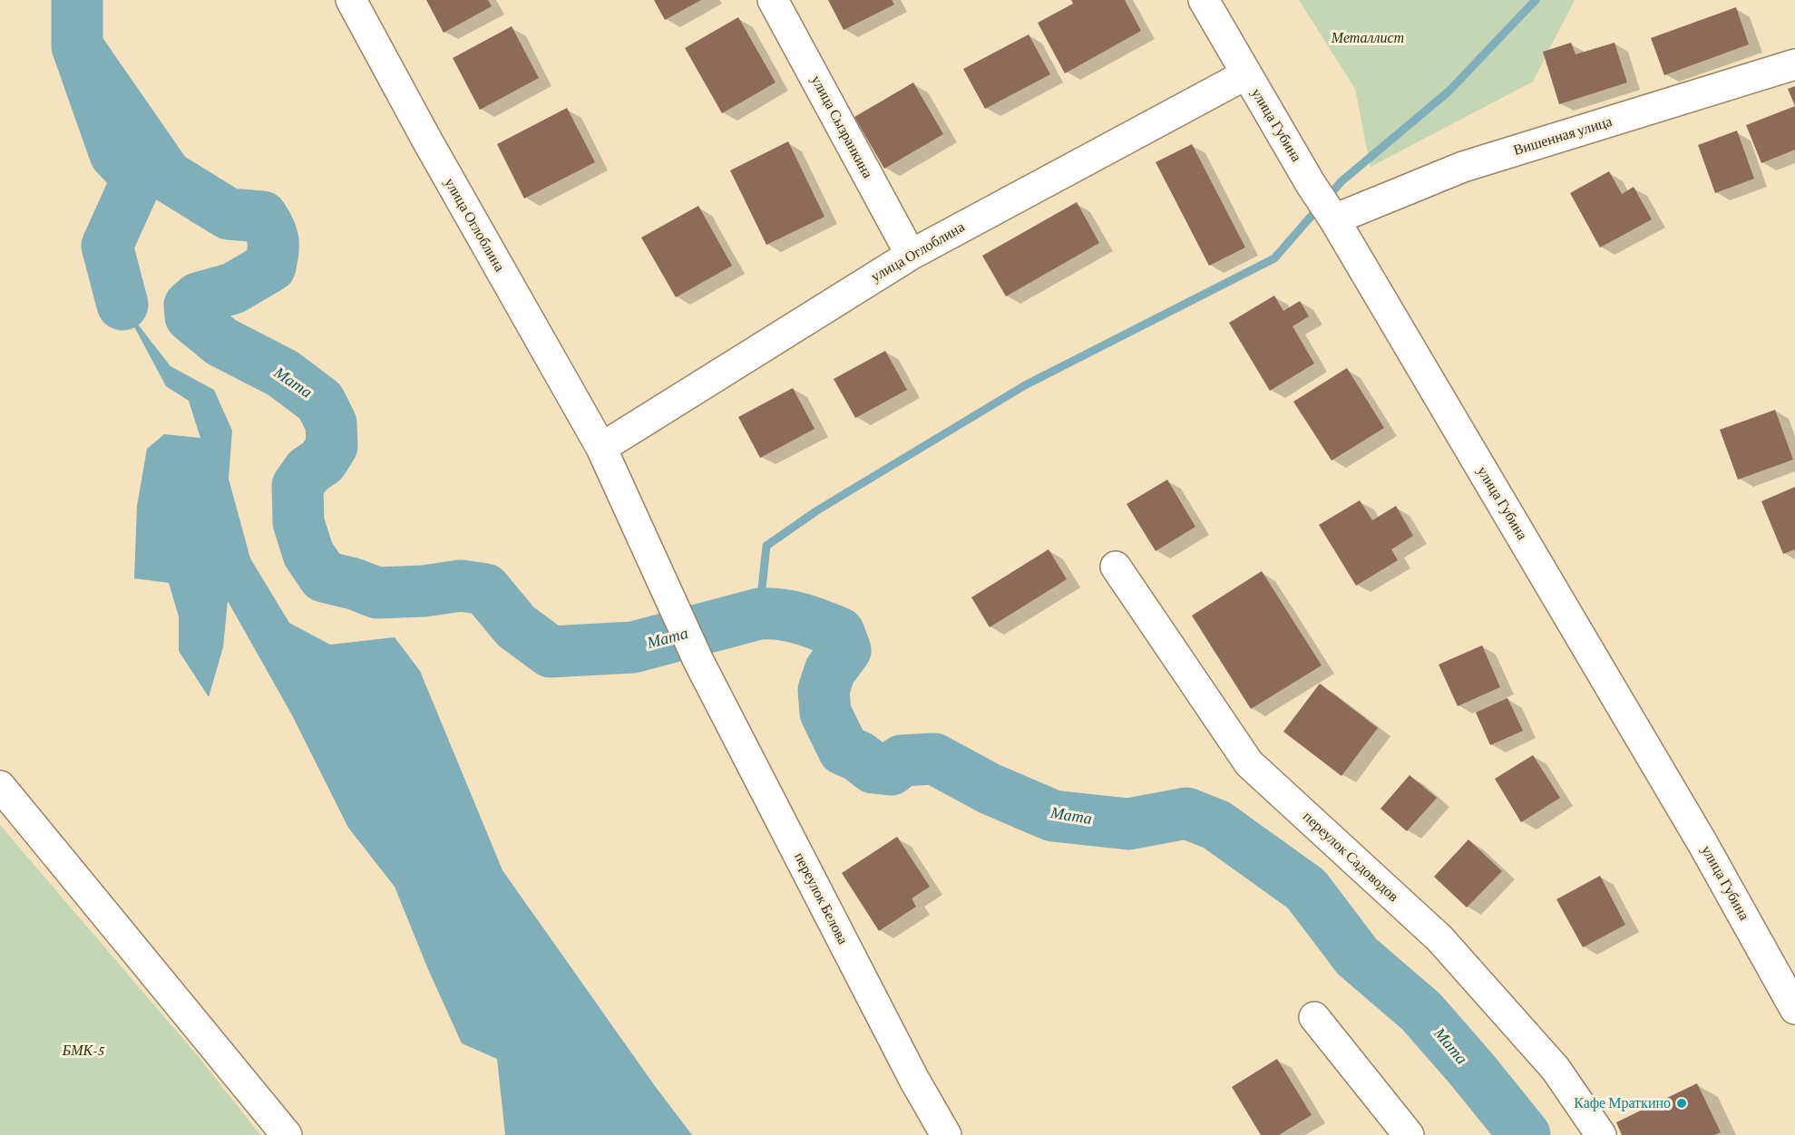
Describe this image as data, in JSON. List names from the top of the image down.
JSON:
{
  "streets": {
    "street": [
      "улица Губина",
      "улица Сызранкина",
      "Вишенная улица",
      "улица Оглоблина",
      "переулок Садоводов",
      "переулок Белова"
    ]
  },
  "crossings": [
    ["улица Губина", "Вишенная улица"],
    ["улица Губина", "улица Оглоблина"],
    ["улица Сызранкина", "улица Оглоблина"],
    ["улица Оглоблина", "переулок Белова"]
  ],
  "water": ["Мата"],
  "parks": ["Металлист", "БМК-5"],
  "places": ["Кафе Мраткино"]
}
